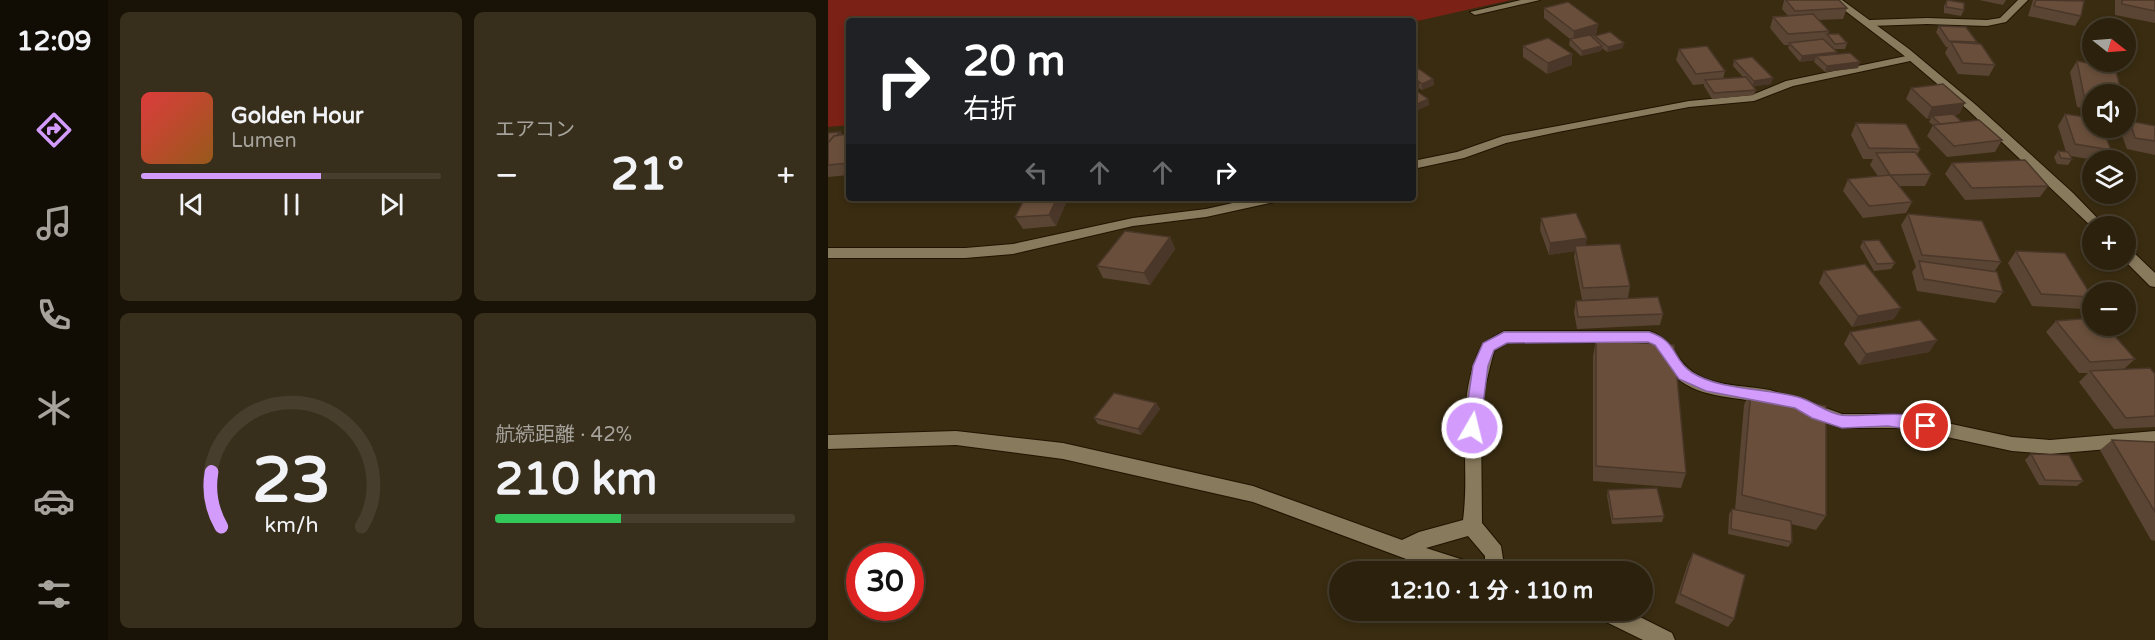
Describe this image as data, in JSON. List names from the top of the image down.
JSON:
{
  "north": "right",
  "page": {
    "tabs": "12:09",
    "tile": [
      "エアコン",
      ["航続距離 · 42%", "210 km"]
    ],
    "map_buttons": ["+", "−"],
    "turn": ["20 m", "右折"],
    "song": ["Golden Hour", "Lumen"],
    "heat": ["−", "21°", "+"],
    "limit": "30",
    "trip": "12:10 · 1 分 · 110 m",
    "gauge": ["23", "km/h"]
  }
}
